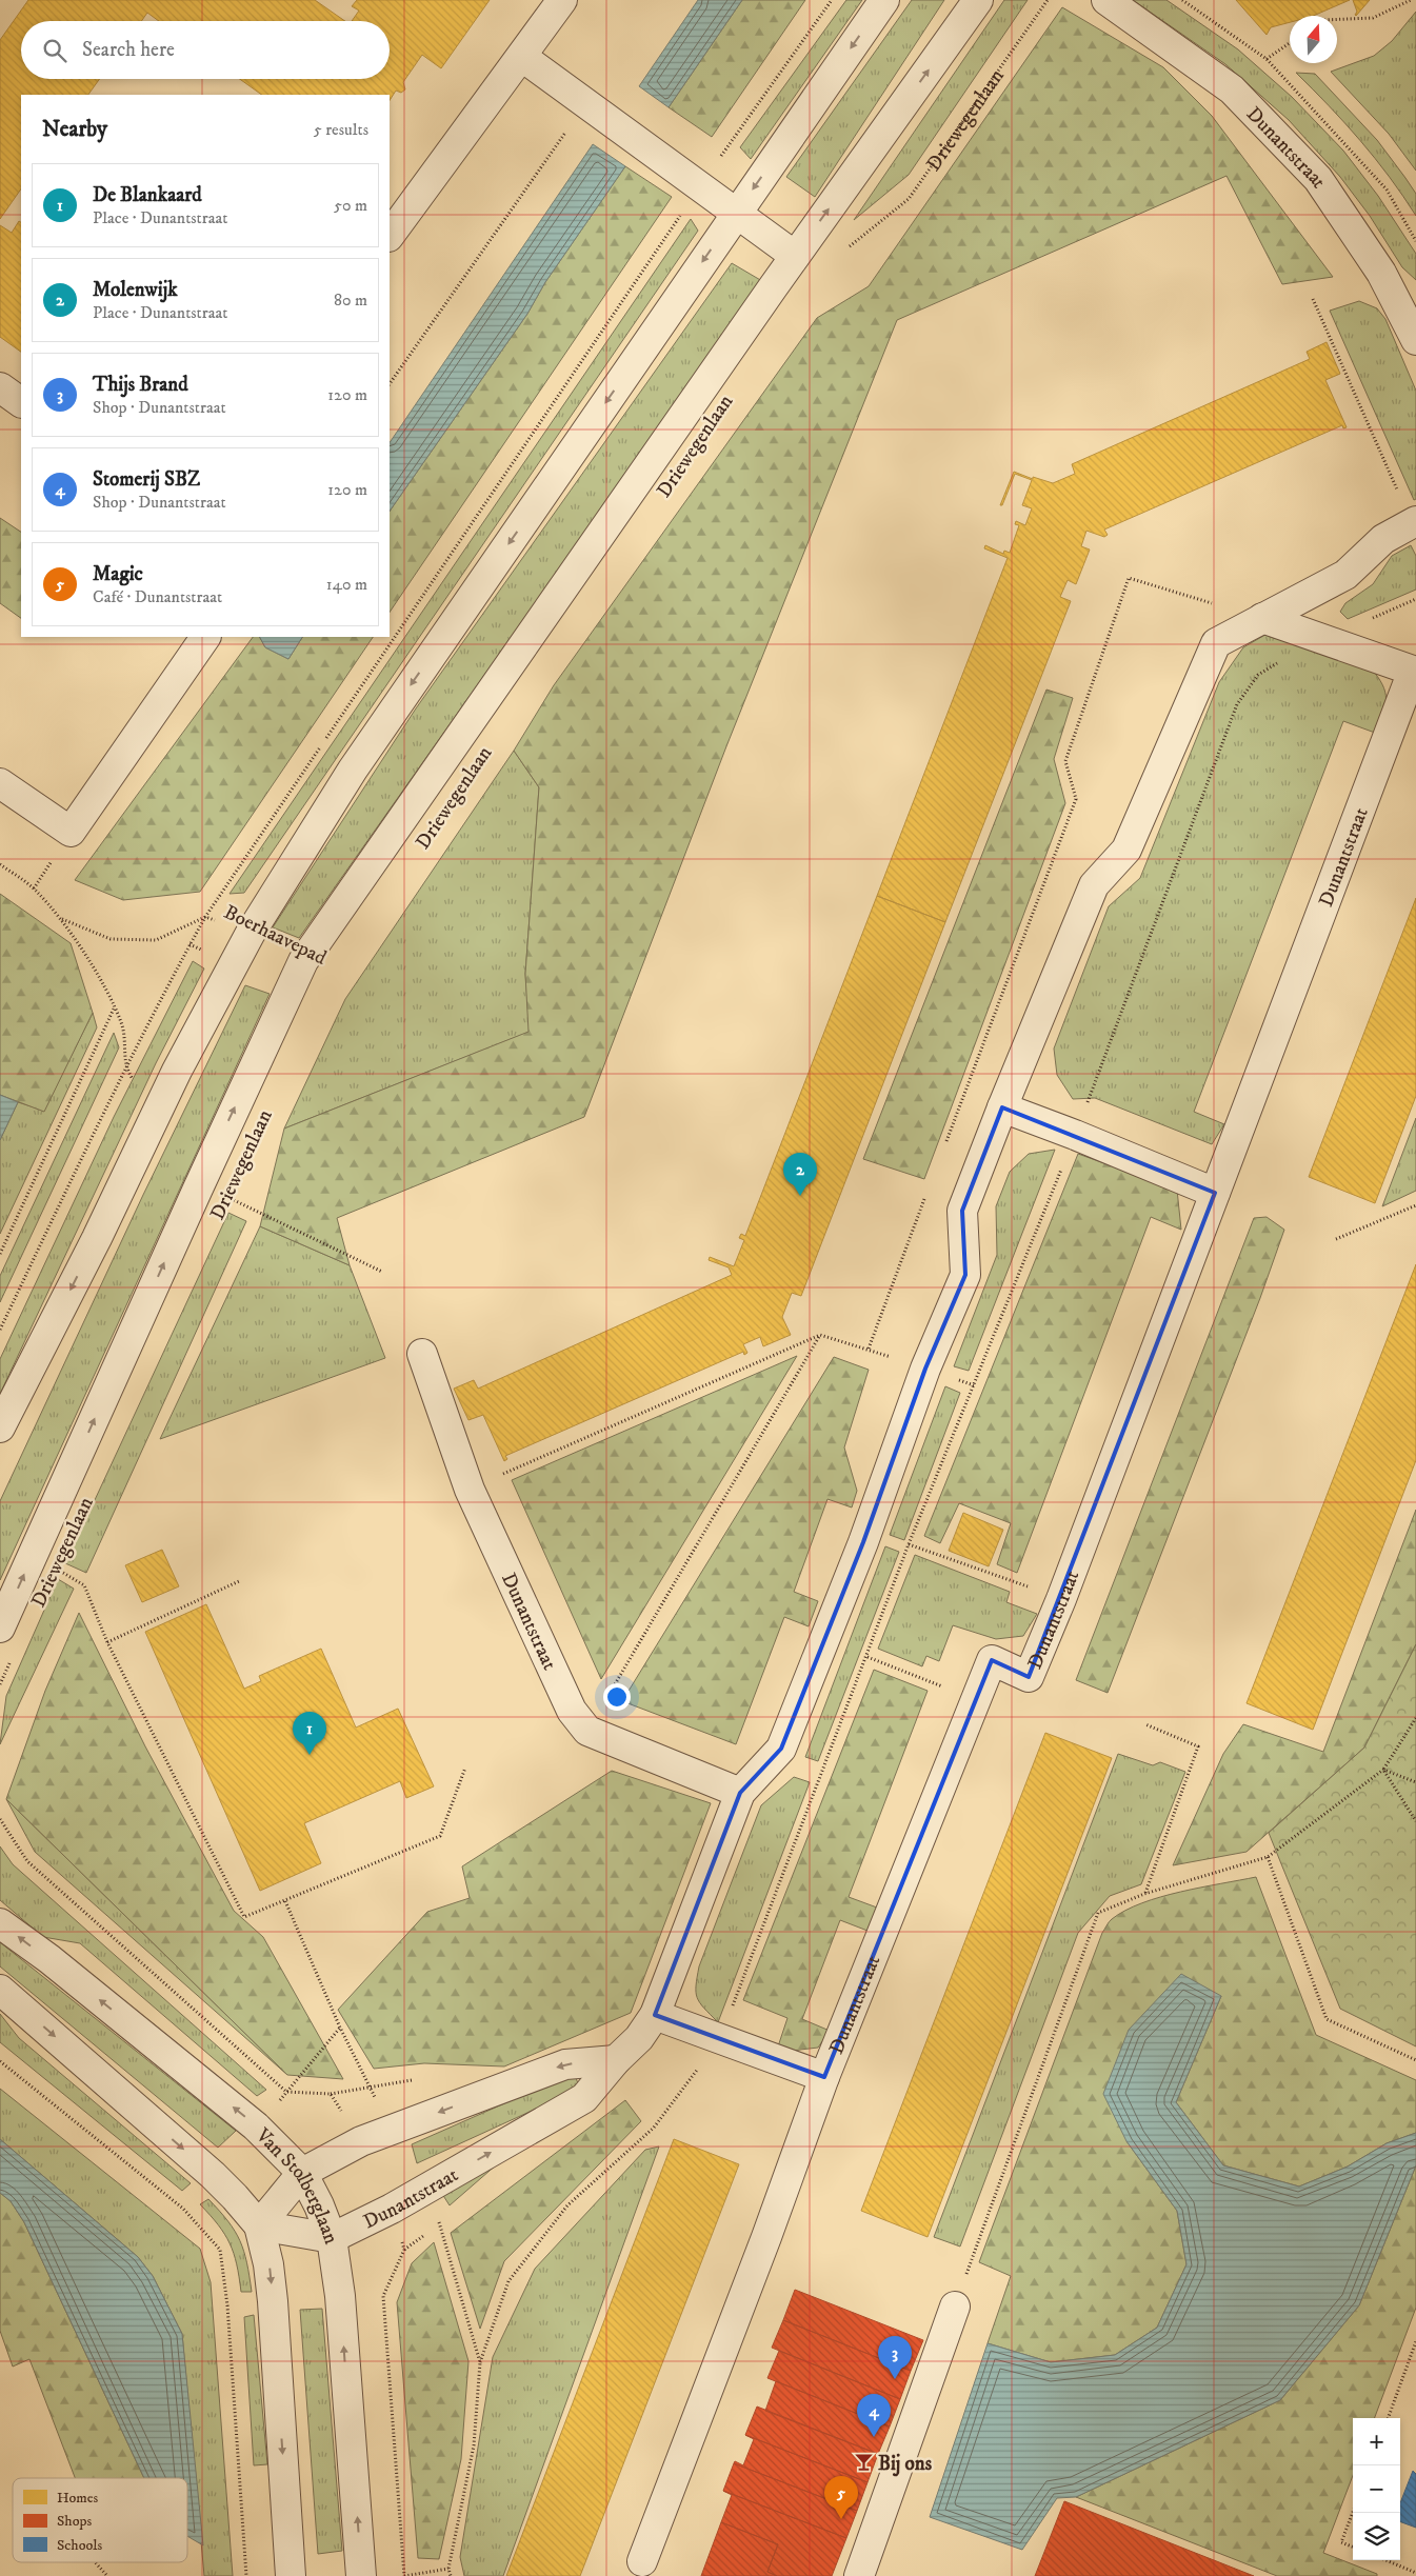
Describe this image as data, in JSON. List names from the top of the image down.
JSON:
{
  "streets": {
    "street": ["Driewegenlaan", "Dunantstraat", "Van Stolberglaan"],
    "path": ["Boerhaavepad"]
  },
  "crossings": [
    ["Dunantstraat", "Van Stolberglaan"]
  ],
  "places": {
    "bar": ["Bij ons"]
  },
  "legend": ["Homes", "Shops", "Schools"],
  "north": "top",
  "page": {
    "search": "Search here",
    "heading": ["Nearby", "5 results"],
    "list": [
      {
        "mark": "1",
        "name": "De Blankaard",
        "note": "Place · Dunantstraat",
        "value": "50 m"
      },
      {
        "mark": "2",
        "name": "Molenwijk",
        "note": "Place · Dunantstraat",
        "value": "80 m"
      },
      {
        "mark": "3",
        "name": "Thijs Brand",
        "note": "Shop · Dunantstraat",
        "value": "120 m"
      },
      {
        "mark": "4",
        "name": "Stomerij SBZ",
        "note": "Shop · Dunantstraat",
        "value": "120 m"
      },
      {
        "mark": "5",
        "name": "Magic",
        "note": "Café · Dunantstraat",
        "value": "140 m"
      }
    ],
    "pins": [
      "2",
      "1",
      "3",
      "4",
      "5"
    ],
    "map_buttons": ["+", "−"]
  }
}
